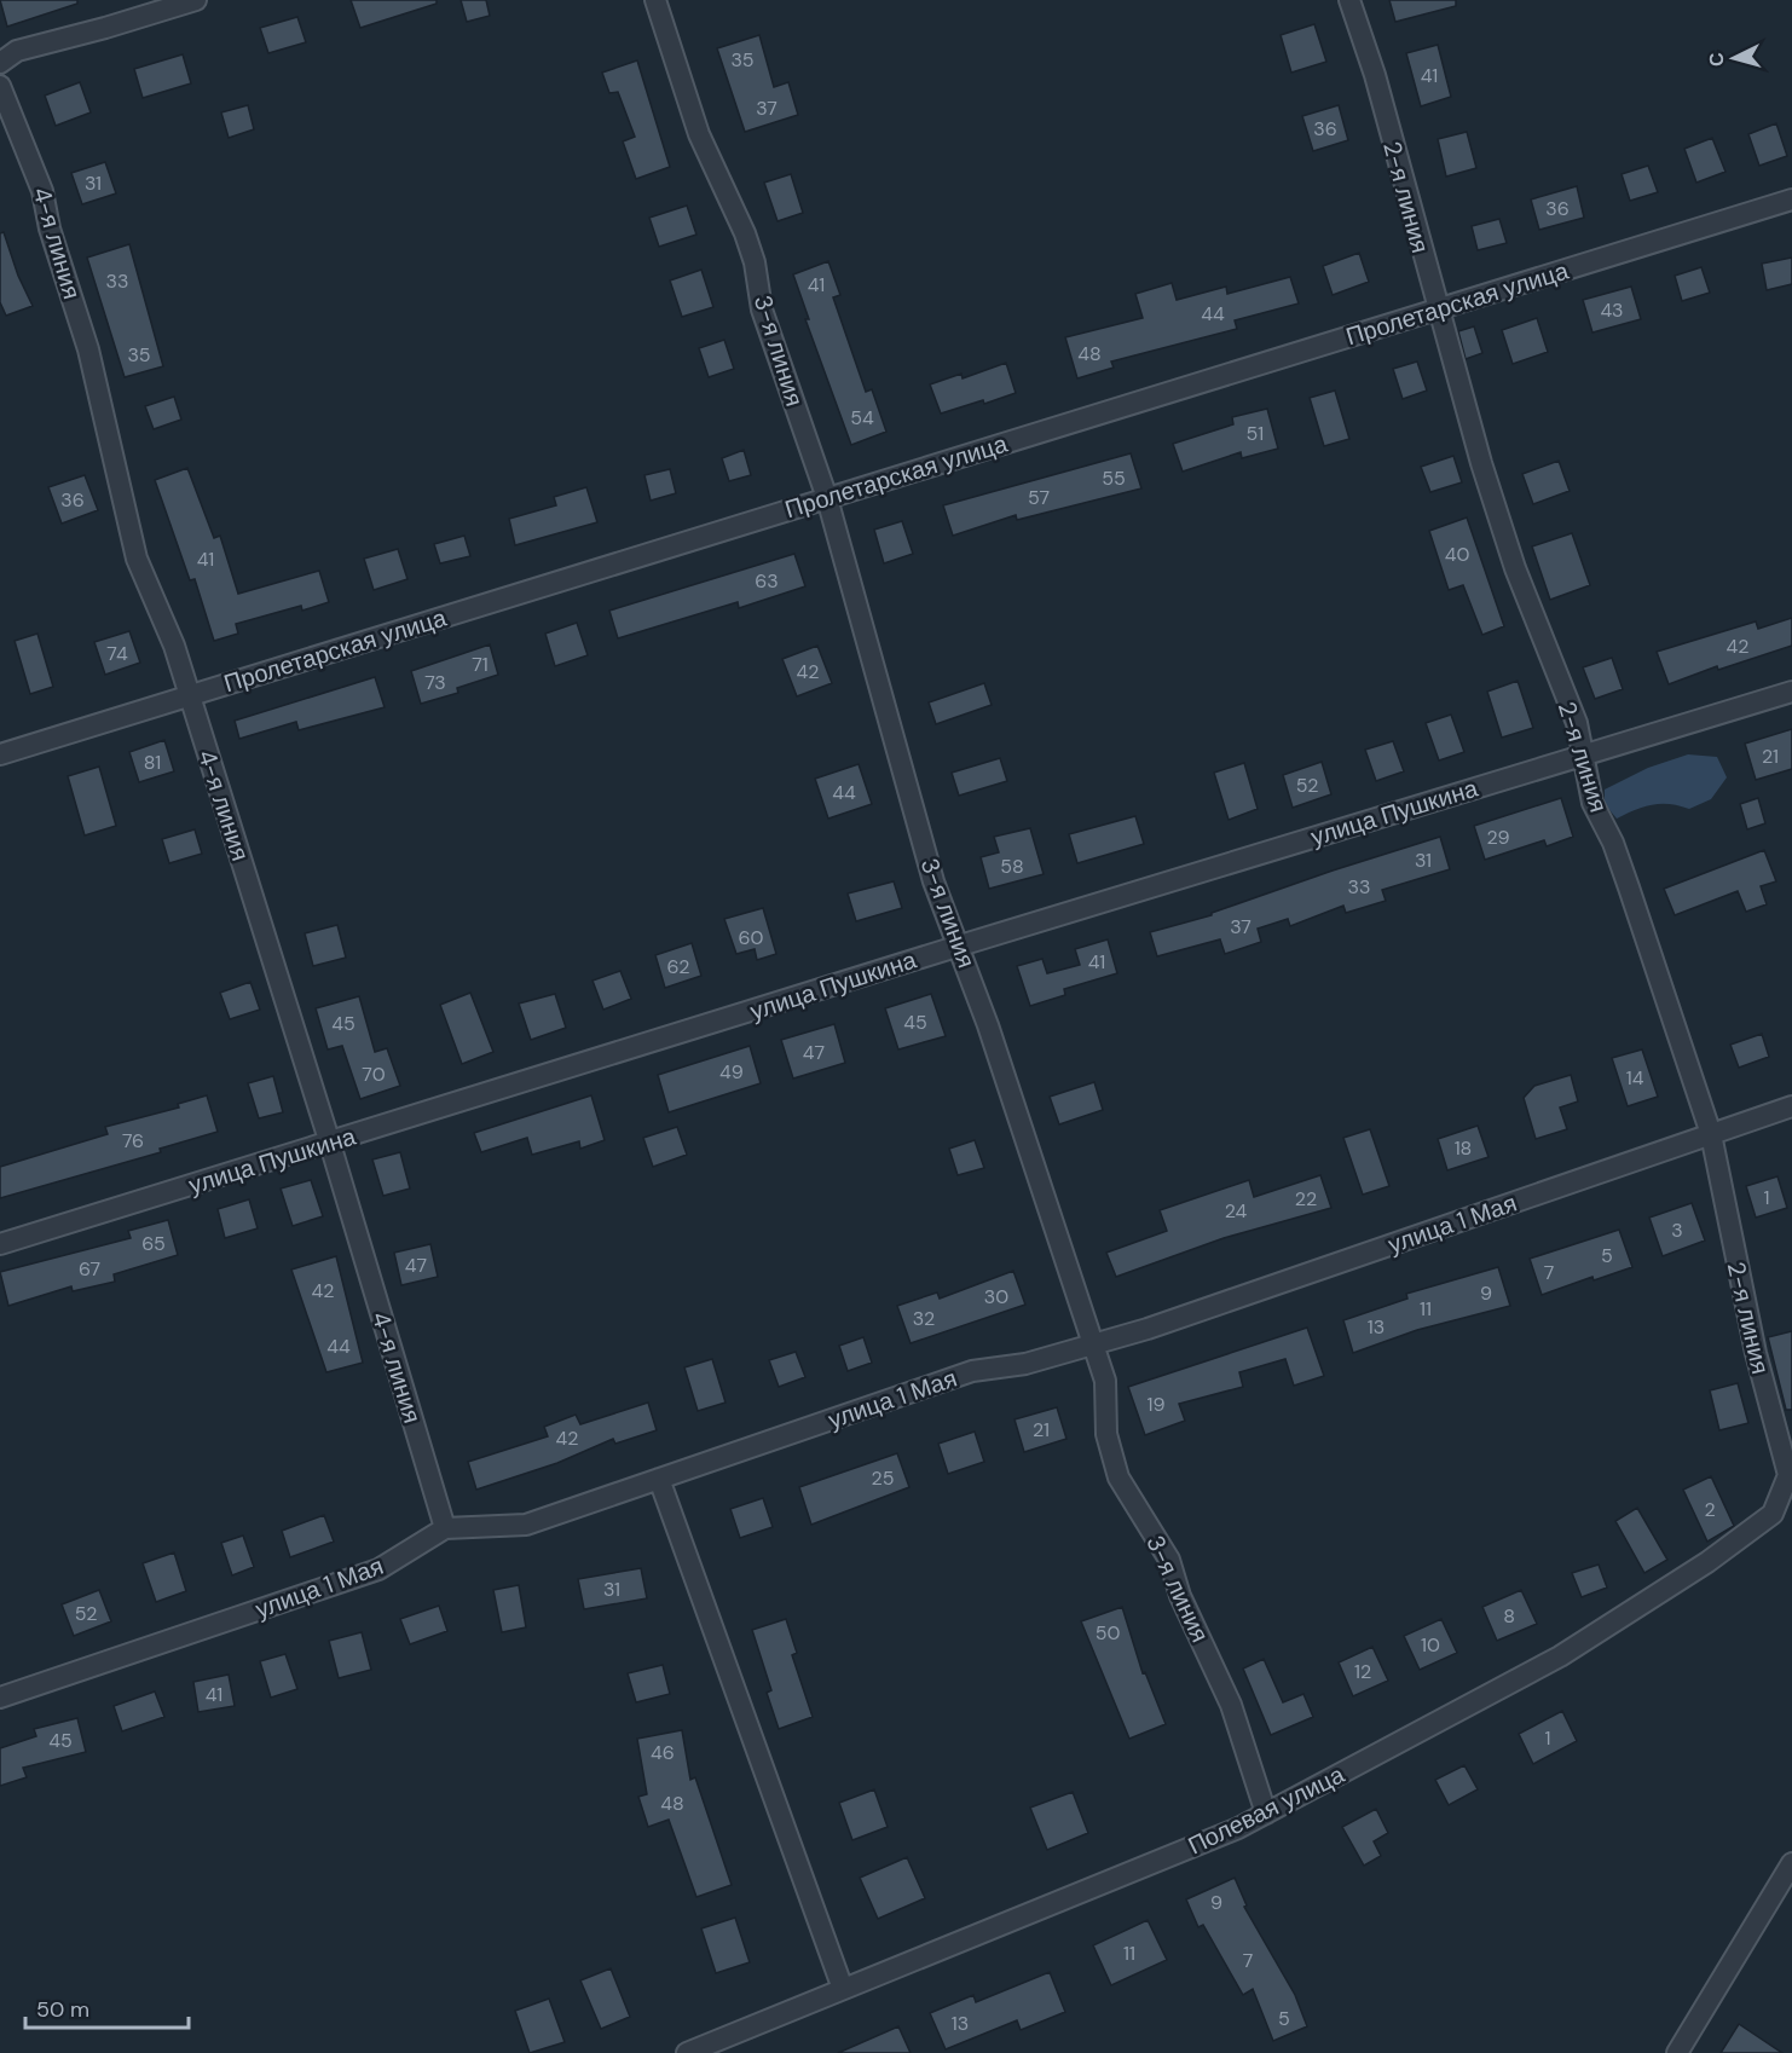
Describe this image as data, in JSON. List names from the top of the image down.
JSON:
{
  "streets": {
    "street": [
      "2-я линия",
      "4-я линия",
      "Пролетарская улица",
      "3-я линия",
      "улица Пушкина",
      "улица 1 Мая",
      "Полевая улица"
    ]
  },
  "crossings": [
    ["2-я линия", "Пролетарская улица"],
    ["2-я линия", "улица Пушкина"],
    ["2-я линия", "улица 1 Мая"],
    ["2-я линия", "Полевая улица"],
    ["4-я линия", "Пролетарская улица"],
    ["4-я линия", "улица Пушкина"],
    ["4-я линия", "улица 1 Мая"],
    ["Пролетарская улица", "3-я линия"],
    ["3-я линия", "улица Пушкина"],
    ["3-я линия", "улица 1 Мая"],
    ["3-я линия", "Полевая улица"]
  ],
  "house_numbers": [
    "35",
    "41",
    "37",
    "36",
    "31",
    "36",
    "33",
    "41",
    "43",
    "44",
    "48",
    "35",
    "54",
    "51",
    "55",
    "57",
    "36",
    "40",
    "41",
    "63",
    "42",
    "74",
    "71",
    "42",
    "73",
    "21",
    "81",
    "52",
    "44",
    "29",
    "31",
    "58",
    "33",
    "37",
    "60",
    "41",
    "62",
    "45",
    "45",
    "47",
    "49",
    "70",
    "14",
    "76",
    "18",
    "1",
    "22",
    "24",
    "3",
    "65",
    "5",
    "47",
    "67",
    "7",
    "42",
    "9",
    "30",
    "11",
    "32",
    "13",
    "44",
    "19",
    "21",
    "42",
    "25",
    "2",
    "31",
    "52",
    "8",
    "50",
    "10",
    "12",
    "41",
    "1",
    "45",
    "46",
    "48",
    "9",
    "11",
    "7",
    "5",
    "13"
  ],
  "scale_bar": "50 m",
  "north": "left"
}
